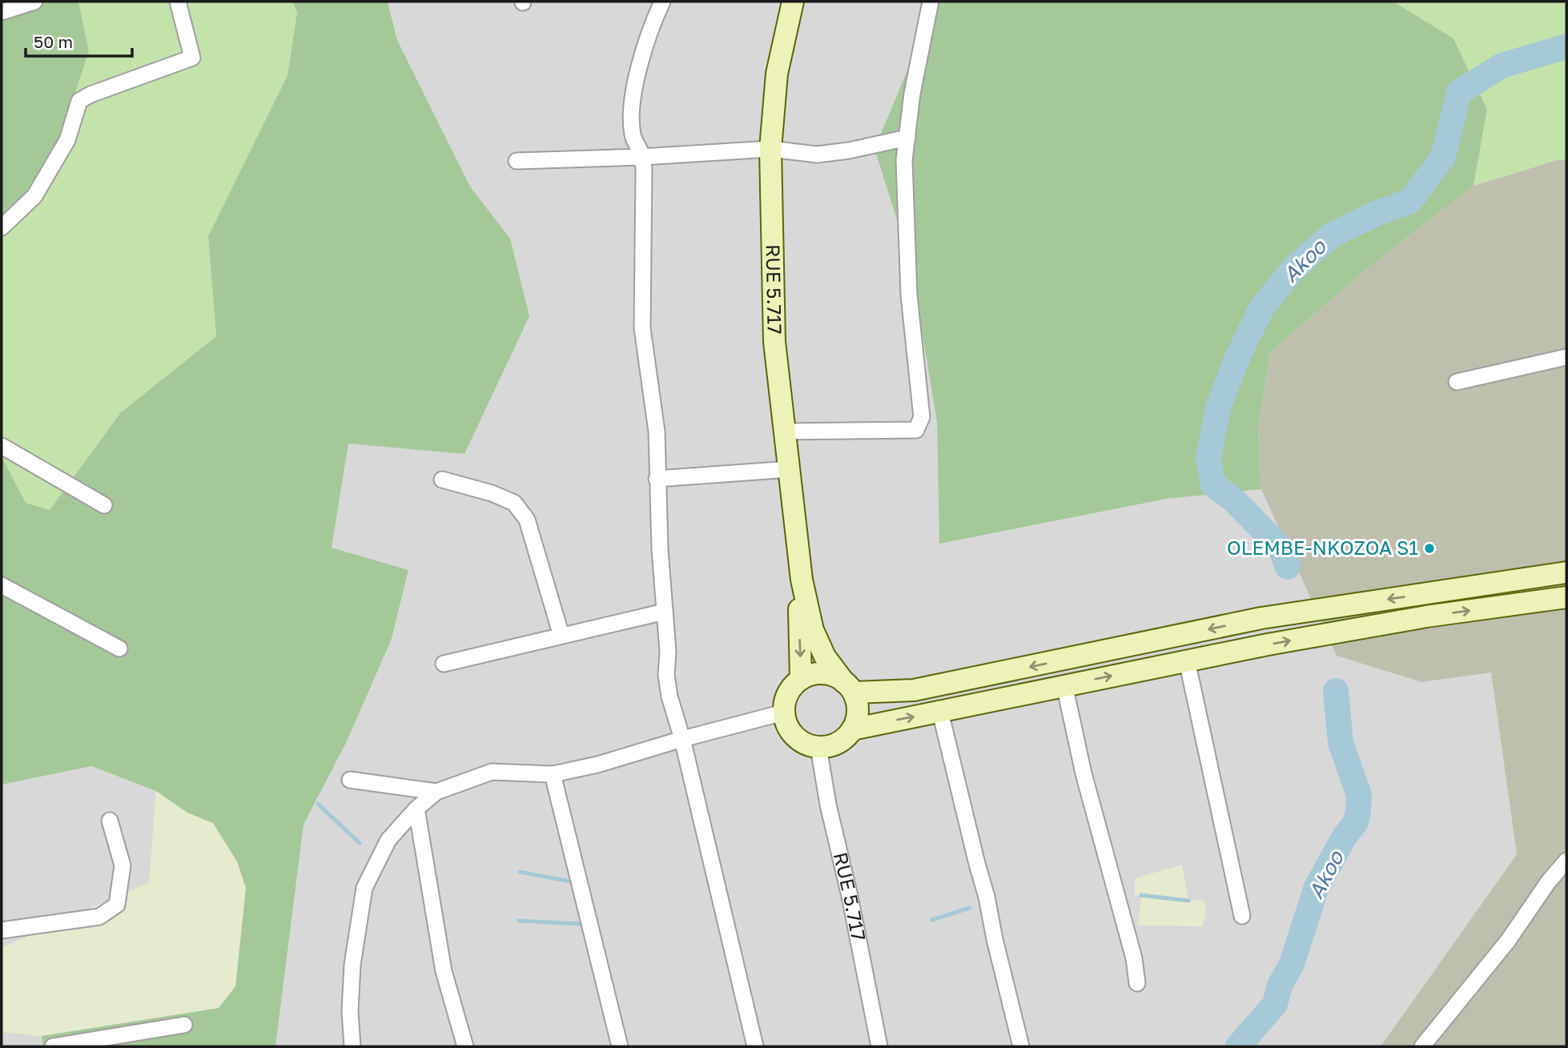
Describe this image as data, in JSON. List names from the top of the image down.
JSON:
{
  "streets": {
    "street": ["RUE 5.717"]
  },
  "water": ["Akoo"],
  "places": ["OLEMBE-NKOZOA S1"],
  "scale_bar": "50 m"
}
